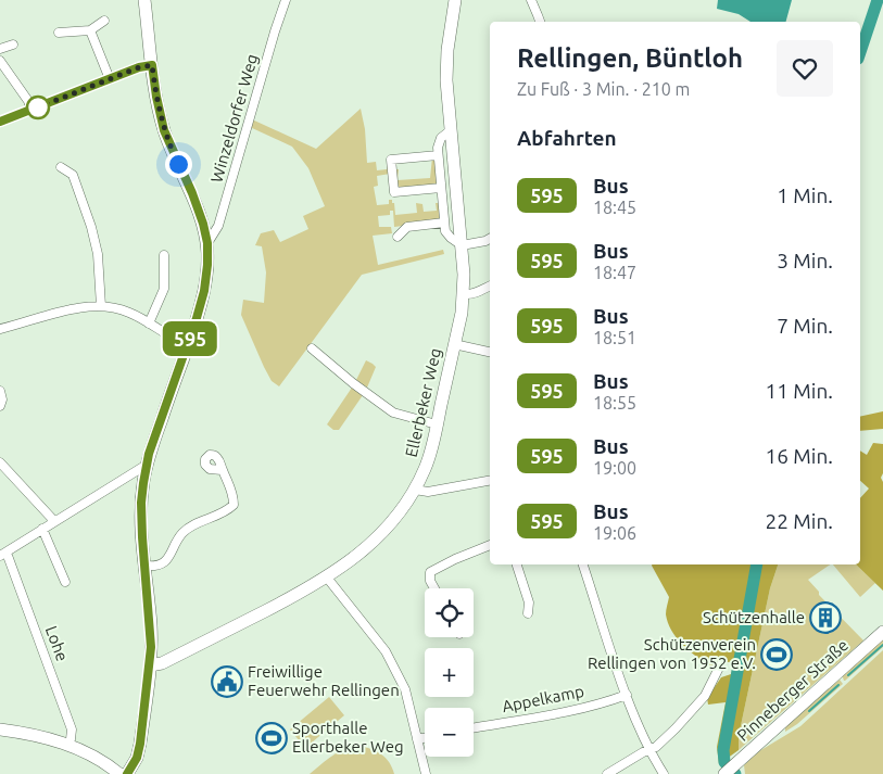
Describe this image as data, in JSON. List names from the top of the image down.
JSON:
{
  "streets": {
    "main road": ["Ellerbeker Weg", "Pinneberger Straße"],
    "street": ["Winzeldorfer Weg", "Lohe", "Appelkamp"]
  },
  "places": {
    "building": ["Schützenhalle"],
    "sports": ["Schützenverein Rellingen von 1952 e.V.", "Sporthalle Ellerbeker Weg"],
    "public building": ["Freiwillige Feuerwehr Rellingen"]
  },
  "lines": ["bus line 595"],
  "page": {
    "on_map": "595",
    "heading": [
      ["Rellingen, Büntloh", "Zu Fuß · 3 Min. · 210 m"],
      "Abfahrten"
    ],
    "list": [
      {
        "mark": "595",
        "name": "Bus",
        "note": "18:45",
        "value": "1 Min."
      },
      {
        "mark": "595",
        "name": "Bus",
        "note": "18:47",
        "value": "3 Min."
      },
      {
        "mark": "595",
        "name": "Bus",
        "note": "18:51",
        "value": "7 Min."
      },
      {
        "mark": "595",
        "name": "Bus",
        "note": "18:55",
        "value": "11 Min."
      },
      {
        "mark": "595",
        "name": "Bus",
        "note": "19:00",
        "value": "16 Min."
      },
      {
        "mark": "595",
        "name": "Bus",
        "note": "19:06",
        "value": "22 Min."
      }
    ],
    "map_buttons": ["+", "−"]
  }
}
